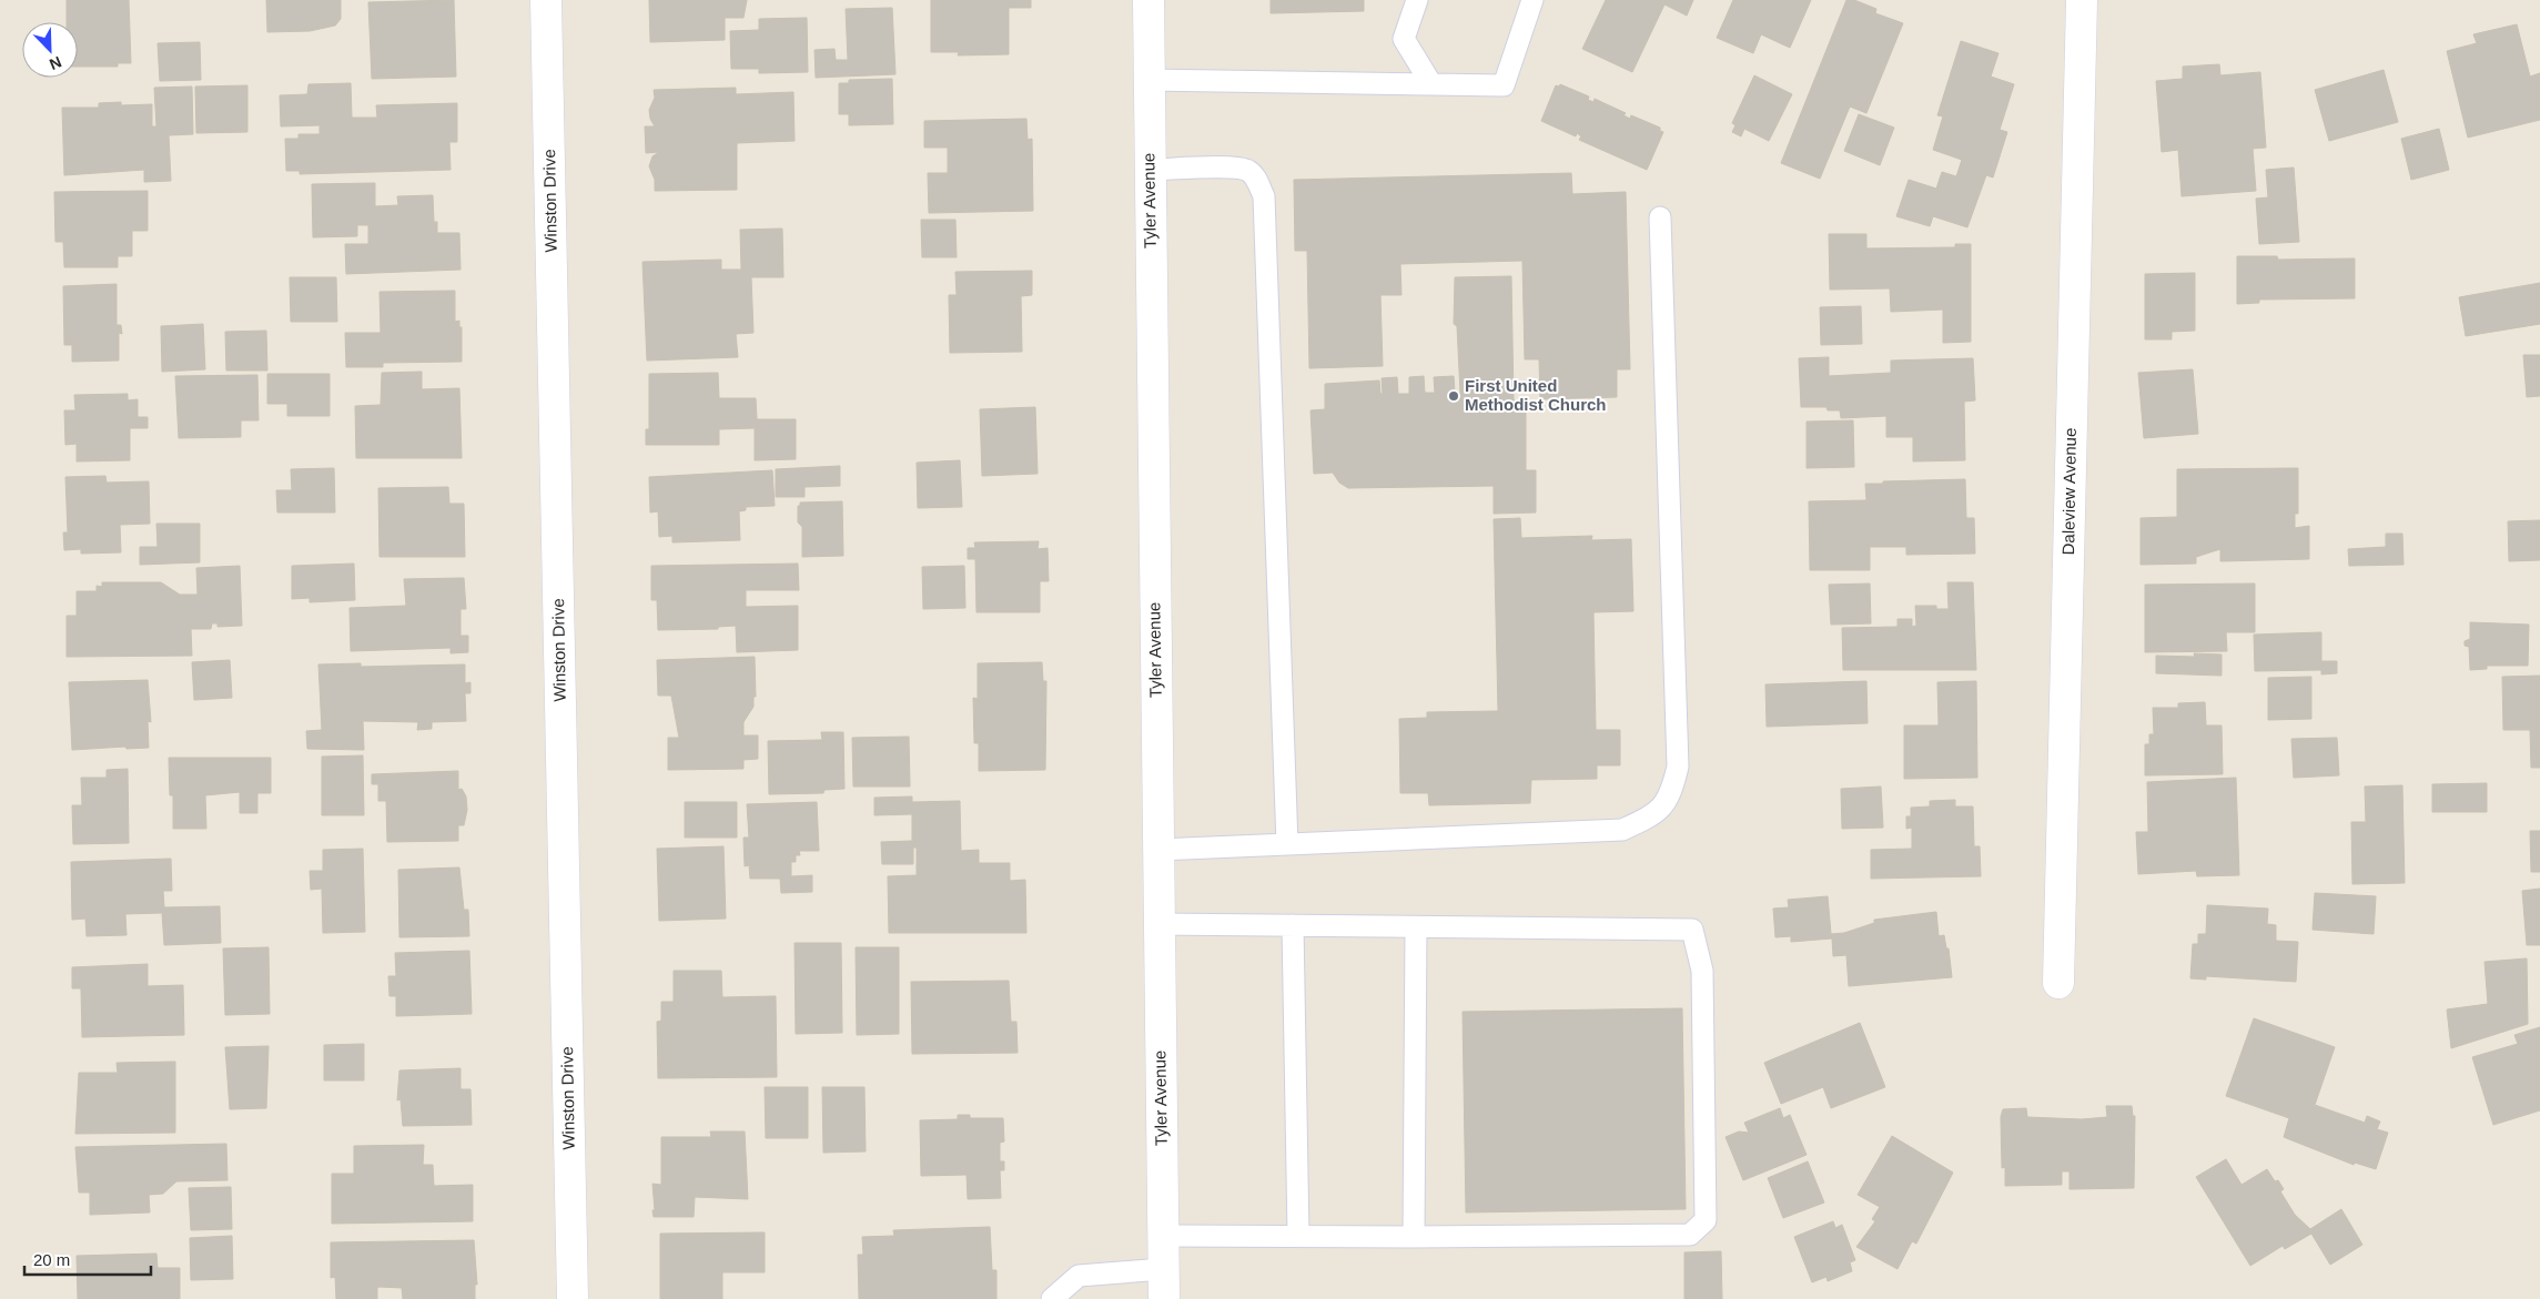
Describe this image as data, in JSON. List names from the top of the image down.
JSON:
{
  "streets": {
    "street": ["Winston Drive", "Tyler Avenue", "Daleview Avenue"]
  },
  "places": ["First United Methodist Church"],
  "scale_bar": "20 m",
  "north": "bottom right"
}
